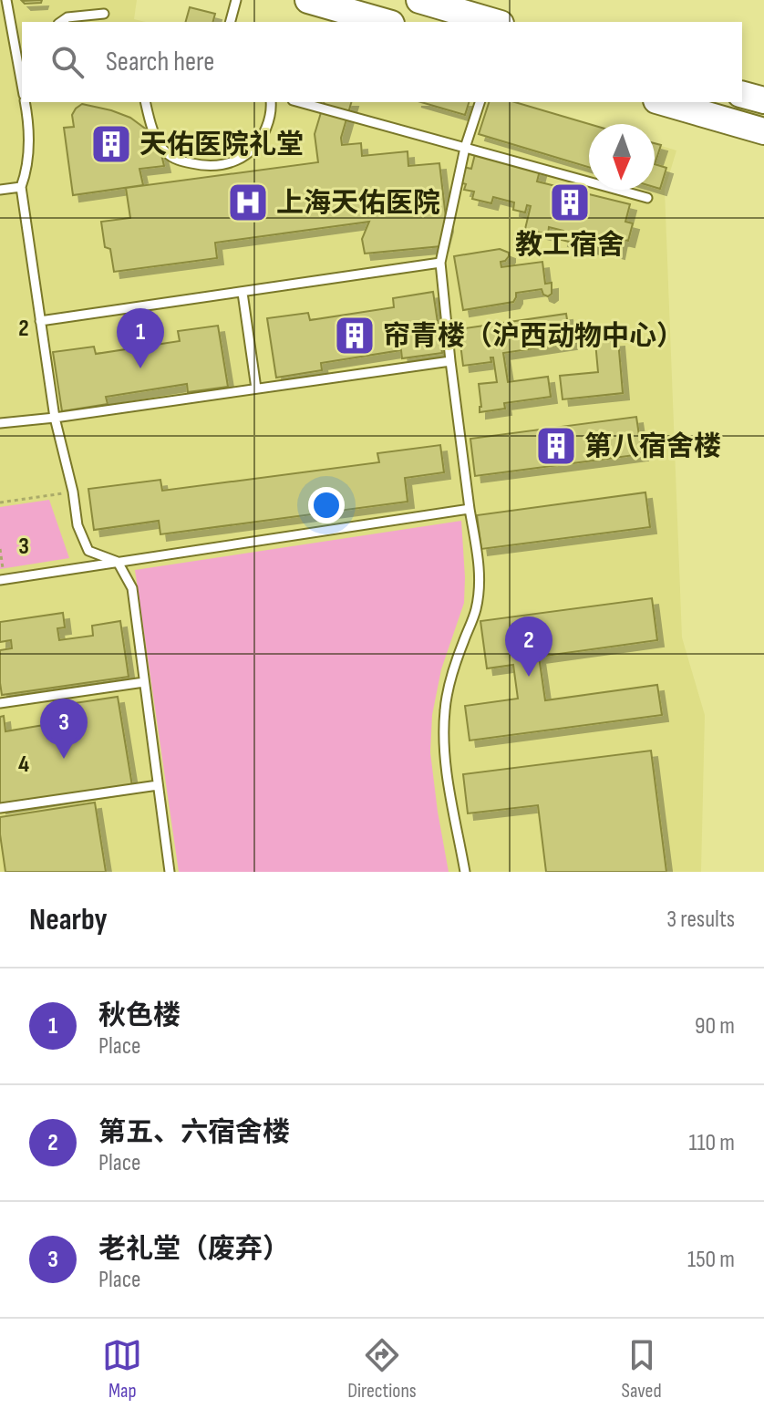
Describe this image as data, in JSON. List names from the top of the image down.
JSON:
{
  "places": {
    "building": [
      "天佑医院礼堂",
      "教工宿舍",
      "帘青楼（沪西动物中心）",
      "第八宿舍楼"
    ],
    "hospital": ["上海天佑医院"]
  },
  "north": "bottom",
  "page": {
    "search": "Search here",
    "pins": ["1", "2", "3"],
    "heading": ["Nearby", "3 results"],
    "list": [
      {
        "mark": "1",
        "name": "秋色楼",
        "note": "Place",
        "value": "90 m"
      },
      {
        "mark": "2",
        "name": "第五、六宿舍楼",
        "note": "Place",
        "value": "110 m"
      },
      {
        "mark": "3",
        "name": "老礼堂（废弃）",
        "note": "Place",
        "value": "150 m"
      }
    ],
    "nav": ["Map", "Directions", "Saved"]
  },
  "grid": {
    "rows": ["2", "3", "4"]
  }
}
